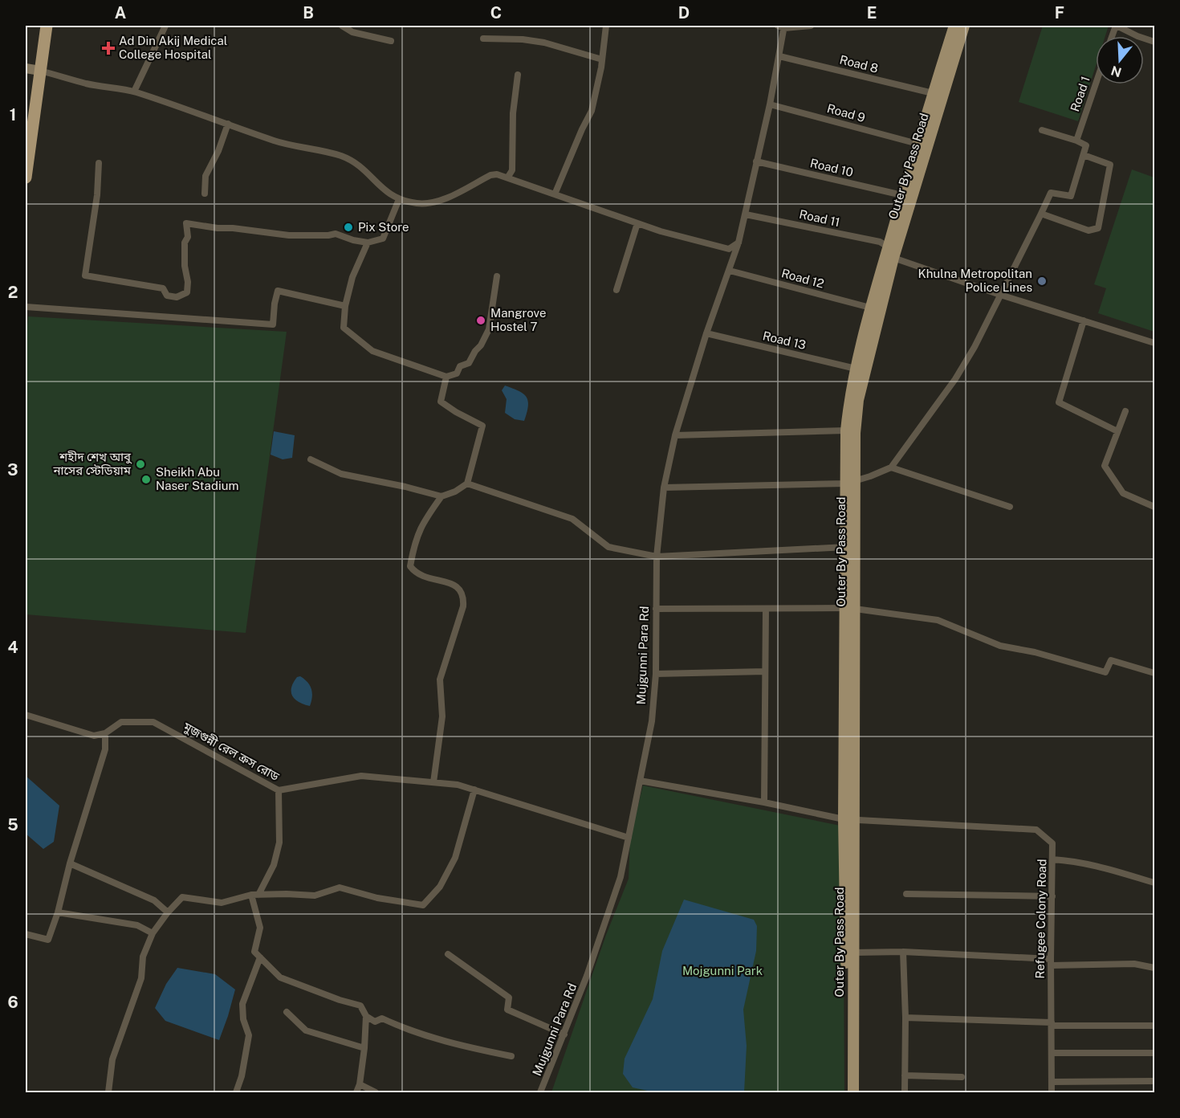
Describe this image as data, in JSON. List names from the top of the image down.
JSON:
{
  "streets": {
    "main road": ["Outer By Pass Road"],
    "street": [
      "Road 8",
      "Road 1",
      "Road 9",
      "Road 10",
      "Road 11",
      "Road 12",
      "Road 13",
      "Mujgunni Para Rd",
      "মুজগুন্নী রেল ক্রস রোড",
      "Refugee Colony Road"
    ]
  },
  "crossings": [
    ["Road 8", "Outer By Pass Road"],
    ["Road 8", "Mujgunni Para Rd"],
    ["Road 9", "Outer By Pass Road"],
    ["Road 9", "Mujgunni Para Rd"],
    ["Outer By Pass Road", "Road 10"],
    ["Outer By Pass Road", "Road 11"],
    ["Outer By Pass Road", "Road 12"],
    ["Outer By Pass Road", "Road 13"],
    ["Outer By Pass Road", "Refugee Colony Road"],
    ["Road 10", "Mujgunni Para Rd"],
    ["Road 11", "Mujgunni Para Rd"],
    ["Road 12", "Mujgunni Para Rd"],
    ["Road 13", "Mujgunni Para Rd"],
    ["Mujgunni Para Rd", "মুজগুন্নী রেল ক্রস রোড"],
    ["Mujgunni Para Rd", "Refugee Colony Road"]
  ],
  "parks": ["Mojgunni Park"],
  "places": {
    "health": ["Ad Din Akij Medical College Hospital"],
    "other": [
      "Pix Store",
      "Khulna Metropolitan Police Lines",
      "Mangrove Hostel 7",
      "শহীদ শেখ আবু নাসের স্টেডিয়াম",
      "Sheikh Abu Naser Stadium"
    ]
  },
  "north": "bottom",
  "grid": {
    "columns": [
      "A",
      "B",
      "C",
      "D",
      "E",
      "F"
    ],
    "rows": [
      "1",
      "2",
      "3",
      "4",
      "5",
      "6"
    ]
  }
}
